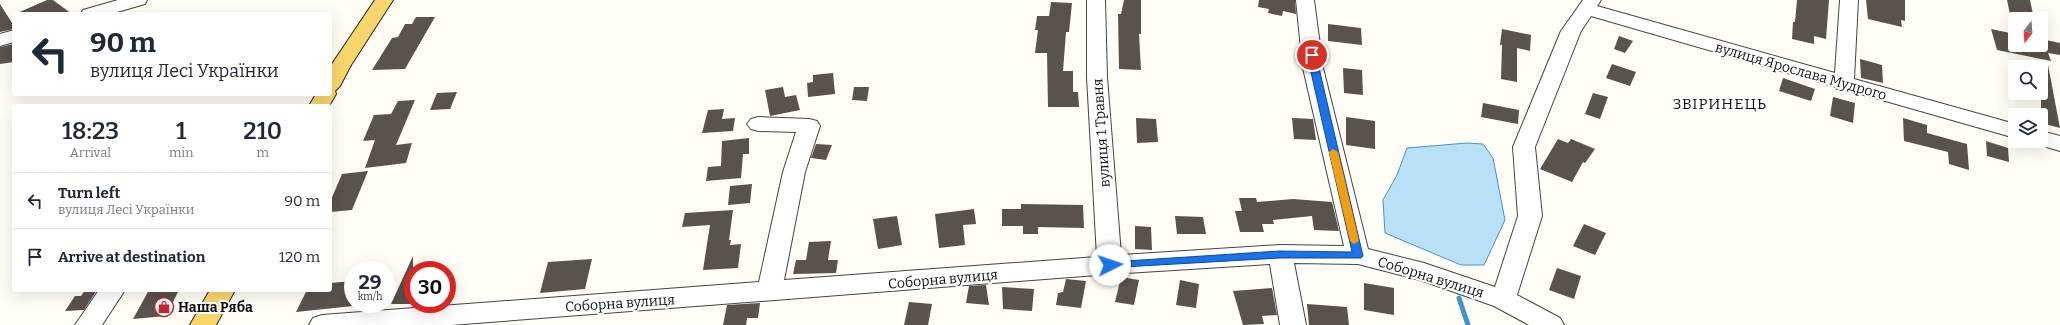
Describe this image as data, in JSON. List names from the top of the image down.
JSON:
{
  "streets": {
    "street": ["вулиця Ярослава Мудрого", "вулиця 1 Травня", "Соборна вулиця"]
  },
  "crossings": [
    ["вулиця 1 Травня", "Соборна вулиця"]
  ],
  "districts": ["ЗВІРИНЕЦЬ"],
  "places": {
    "shop": ["Наша Ряба"]
  },
  "north": "bottom",
  "page": {
    "turn": ["90 m", "вулиця Лесі Українки"],
    "eta": [
      "18:23",
      "Arrival",
      "1",
      "min",
      "210",
      "m"
    ],
    "list": [
      {
        "name": "Turn left",
        "note": "вулиця Лесі Українки",
        "value": "90 m"
      },
      {
        "name": "Arrive at destination",
        "value": "120 m"
      }
    ],
    "speed": "29 km/h",
    "limit": "30"
  }
}
